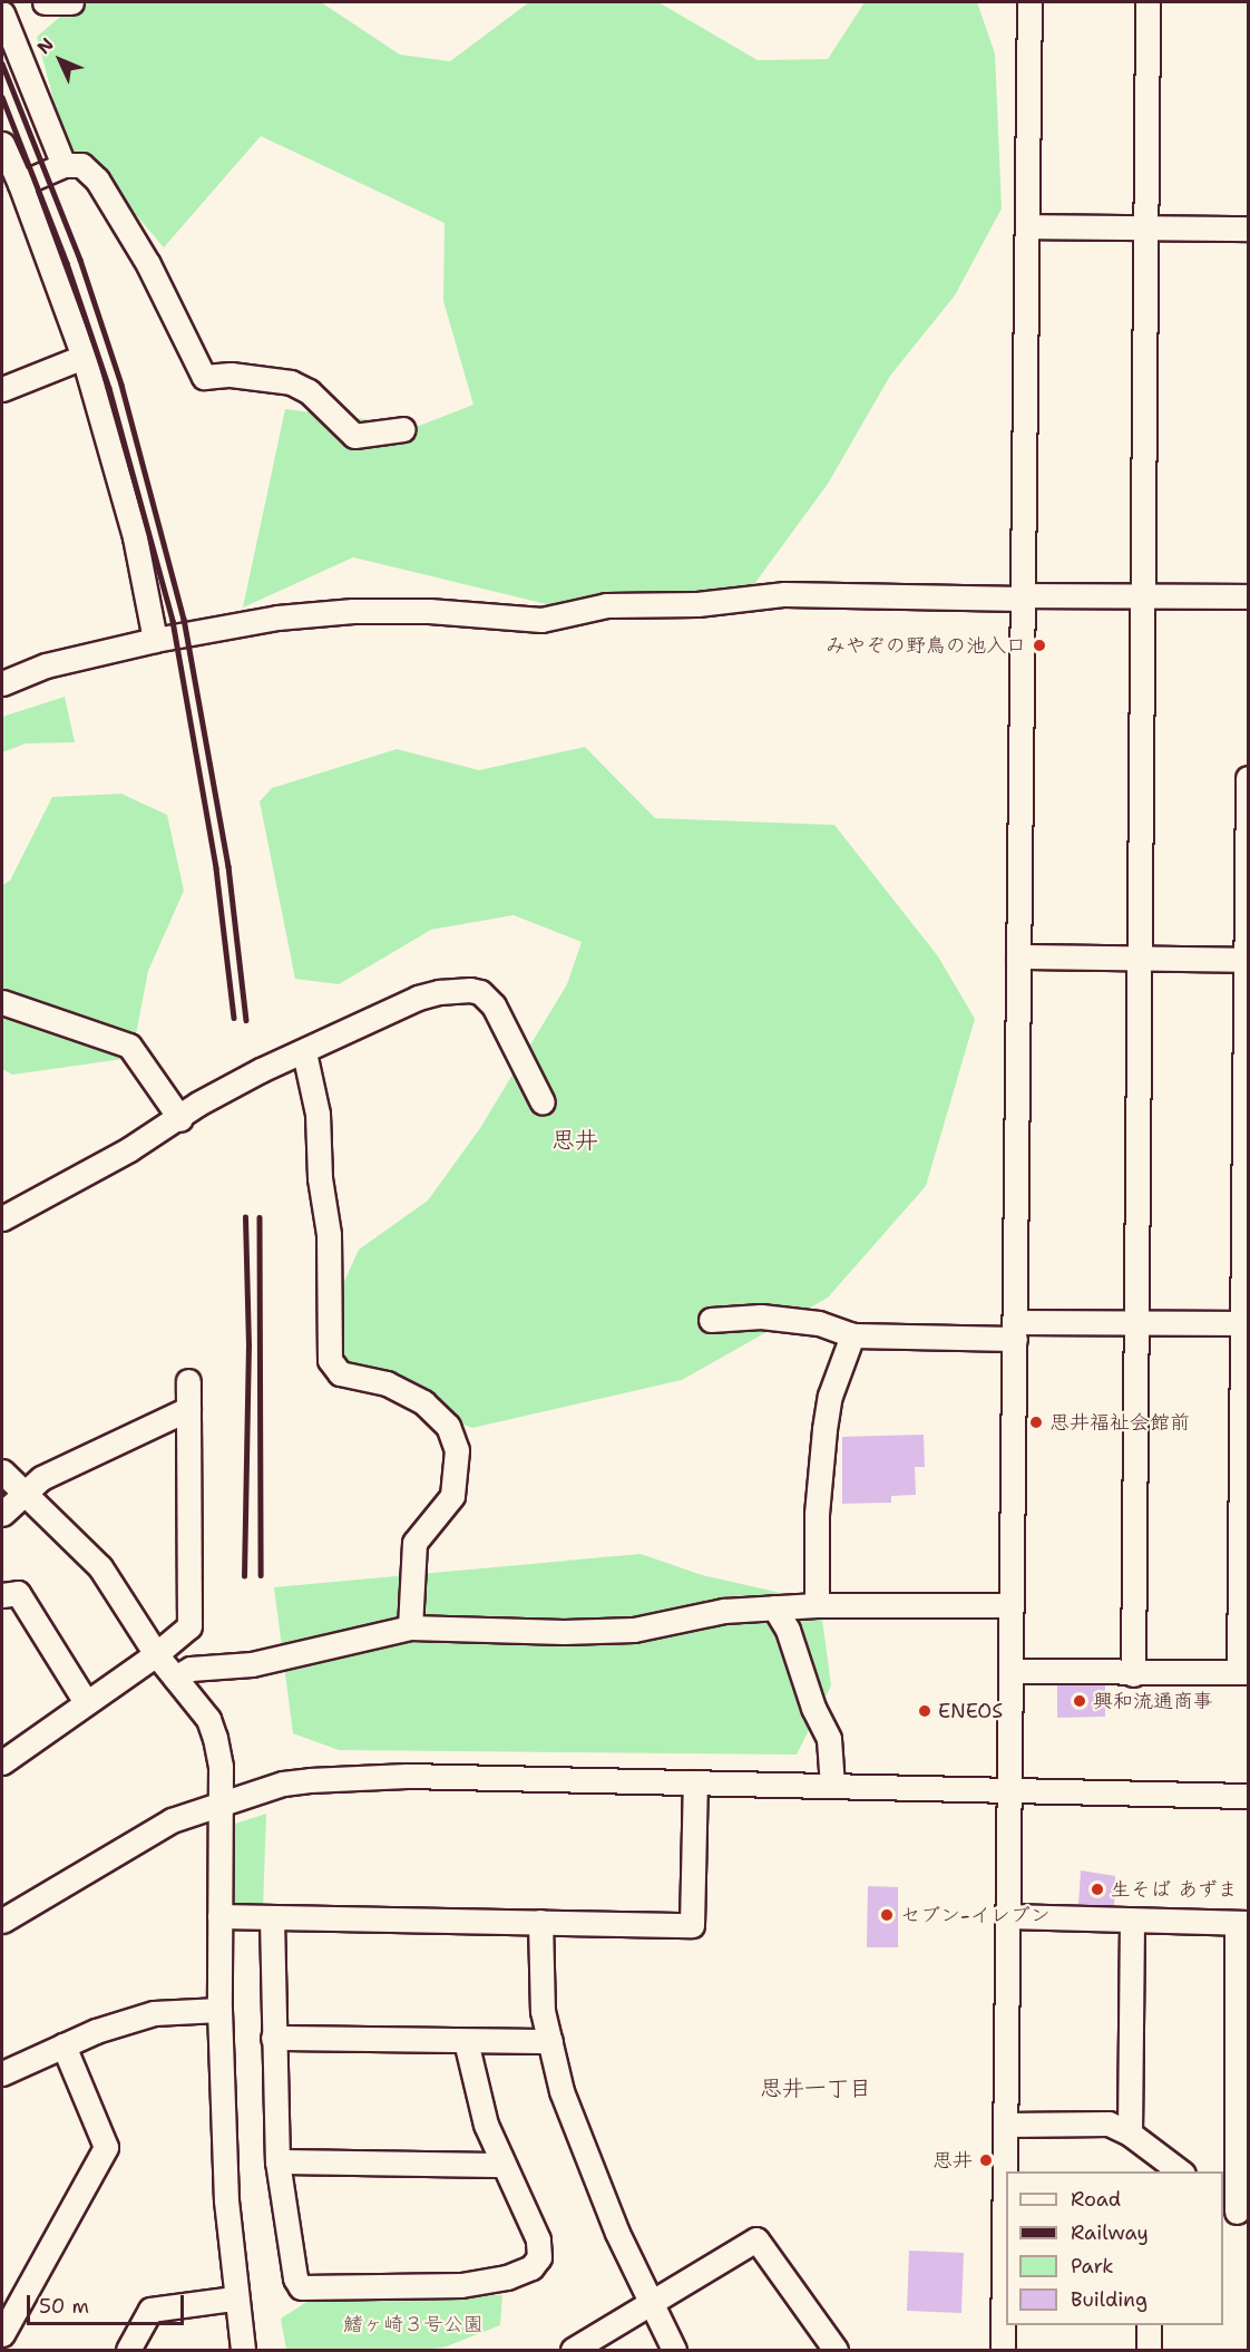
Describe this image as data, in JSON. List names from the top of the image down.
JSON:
{
  "districts": ["思井", "思井一丁目"],
  "parks": ["鰭ヶ崎３号公園"],
  "places": [
    "みやぞの野鳥の池入口",
    "思井福祉会館前",
    "興和流通商事",
    "ENEOS",
    "生そば あずま",
    "セブン-イレブン",
    "思井"
  ],
  "legend": [
    "Road",
    "Railway",
    "Park",
    "Building"
  ],
  "scale_bar": "50 m",
  "north": "top left"
}
